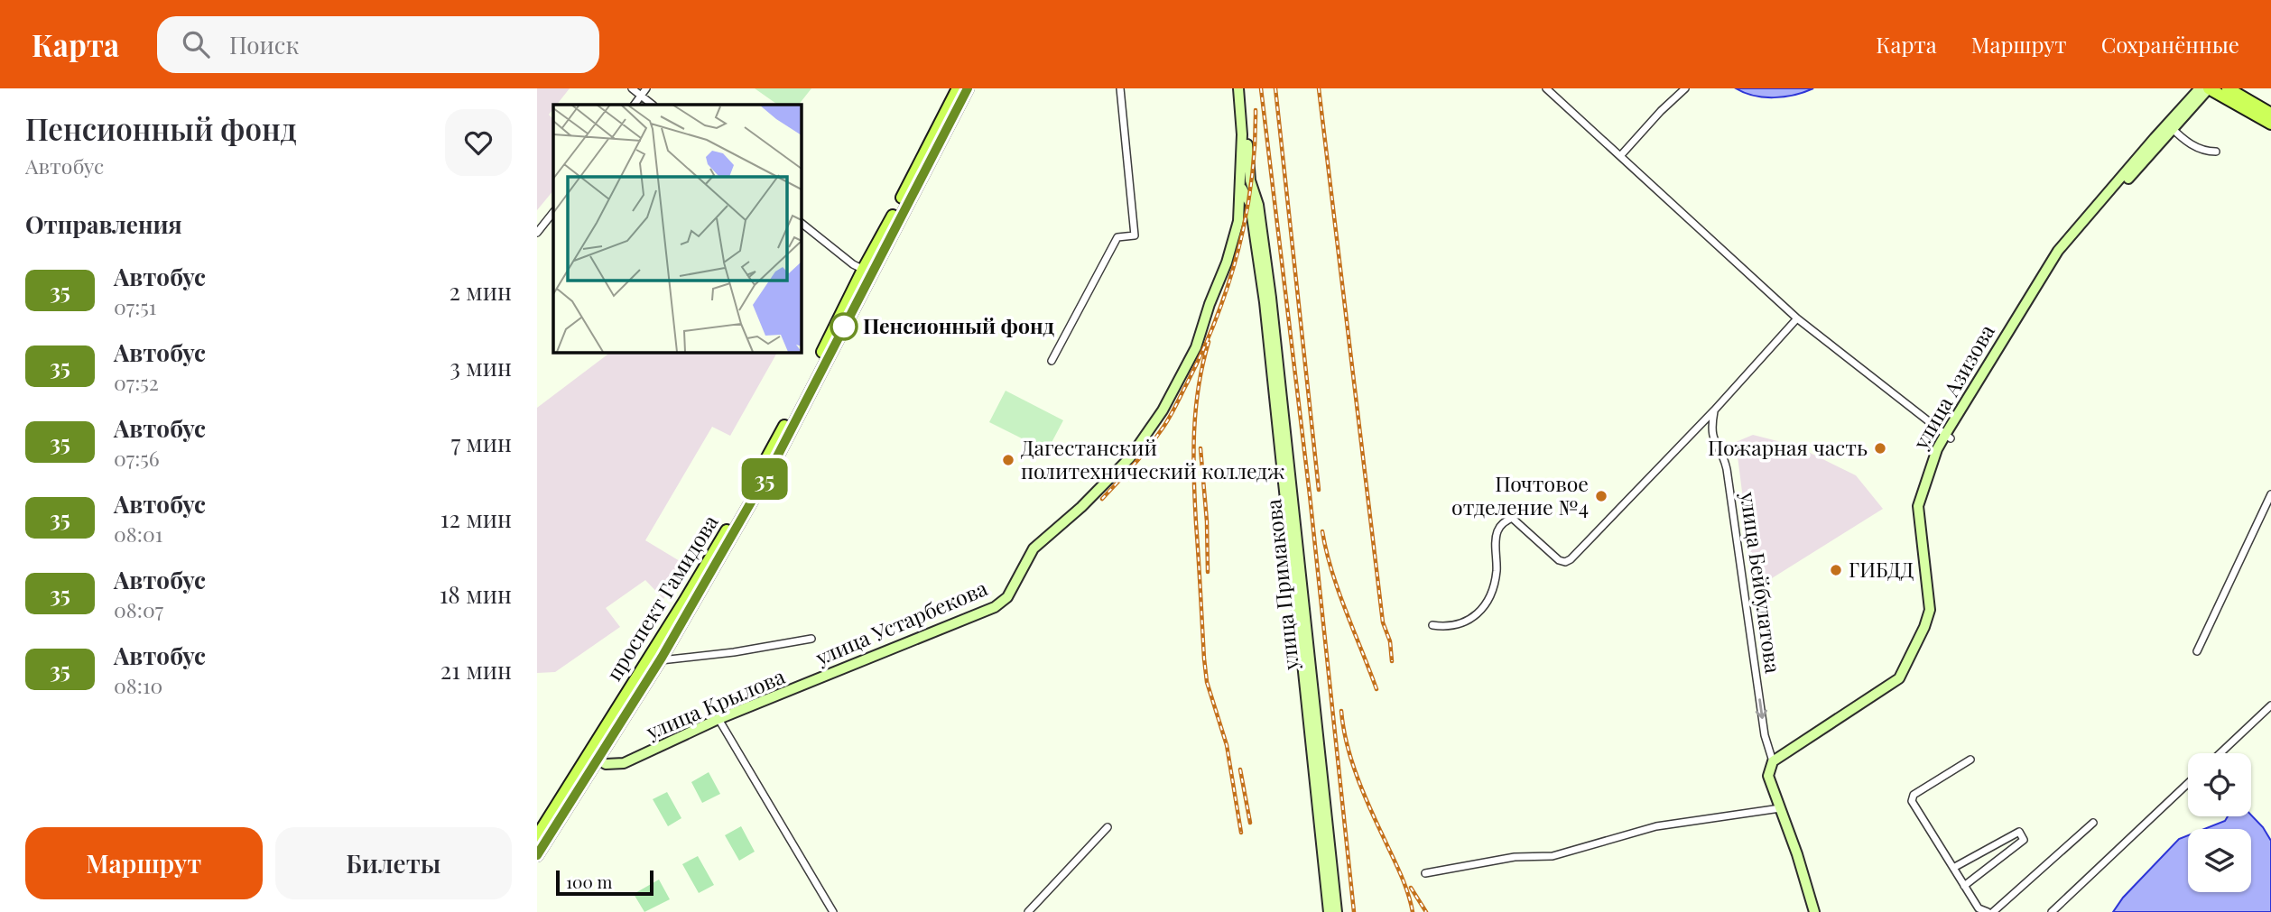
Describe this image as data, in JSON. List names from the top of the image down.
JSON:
{
  "streets": {
    "main road": [
      "улица Азизова",
      "улица Примакова",
      "проспект Гамидова",
      "улица Устарбекова",
      "улица Крылова"
    ],
    "street": ["улица Бейбулатова"]
  },
  "crossings": [
    ["улица Азизова", "улица Бейбулатова"],
    ["улица Примакова", "улица Устарбекова"],
    ["улица Примакова", "улица Крылова"],
    ["проспект Гамидова", "улица Крылова"],
    ["улица Устарбекова", "улица Крылова"]
  ],
  "one_way": ["улица Бейбулатова"],
  "places": [
    "Пенсионный фонд",
    "Пожарная часть",
    "Дагестанский политехнический колледж",
    "Почтовое отделение №4",
    "ГИБДД"
  ],
  "lines": ["bus line 35"],
  "scale_bar": "100 m",
  "page": {
    "header": "Карта",
    "search": "Поиск",
    "nav": ["Карта", "Маршрут", "Сохранённые"],
    "heading": [
      ["Пенсионный фонд", "Автобус"],
      "Отправления"
    ],
    "on_map": "35",
    "list": [
      {
        "mark": "35",
        "name": "Автобус",
        "note": "07:51",
        "value": "2 мин"
      },
      {
        "mark": "35",
        "name": "Автобус",
        "note": "07:52",
        "value": "3 мин"
      },
      {
        "mark": "35",
        "name": "Автобус",
        "note": "07:56",
        "value": "7 мин"
      },
      {
        "mark": "35",
        "name": "Автобус",
        "note": "08:01",
        "value": "12 мин"
      },
      {
        "mark": "35",
        "name": "Автобус",
        "note": "08:07",
        "value": "18 мин"
      },
      {
        "mark": "35",
        "name": "Автобус",
        "note": "08:10",
        "value": "21 мин"
      }
    ],
    "buttons": ["Маршрут", "Билеты"],
    "scale": "100 m"
  }
}
